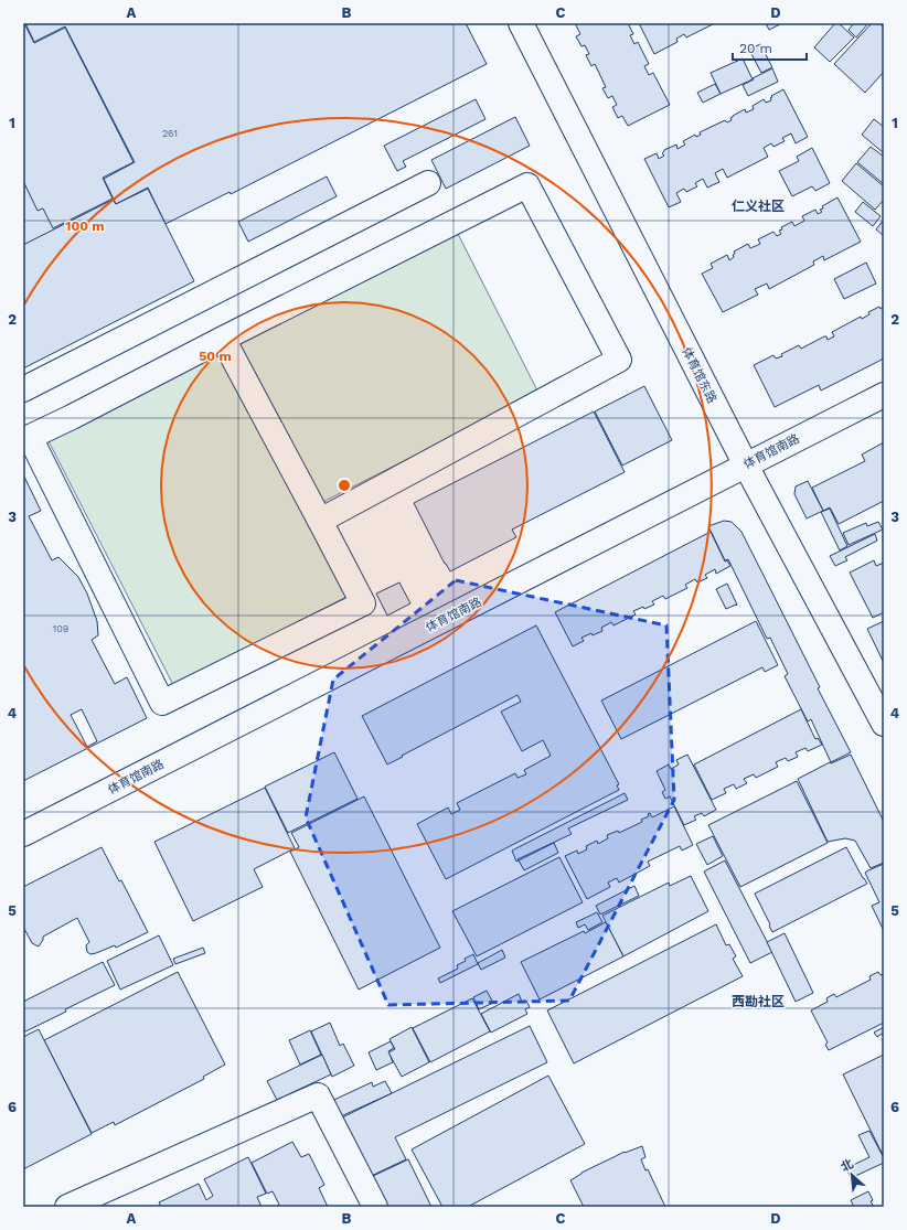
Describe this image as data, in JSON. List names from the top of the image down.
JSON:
{
  "streets": {
    "street": ["体育馆东路", "体育馆南路"]
  },
  "crossings": [
    ["体育馆东路", "体育馆南路"]
  ],
  "districts": ["仁义社区", "西勘社区"],
  "house_numbers": ["261", "109"],
  "scale_bar": "20 m",
  "north": "top left",
  "grid": {
    "columns": [
      "A",
      "B",
      "C",
      "D"
    ],
    "rows": [
      "1",
      "2",
      "3",
      "4",
      "5",
      "6"
    ]
  },
  "rings": ["100 m", "50 m"]
}
